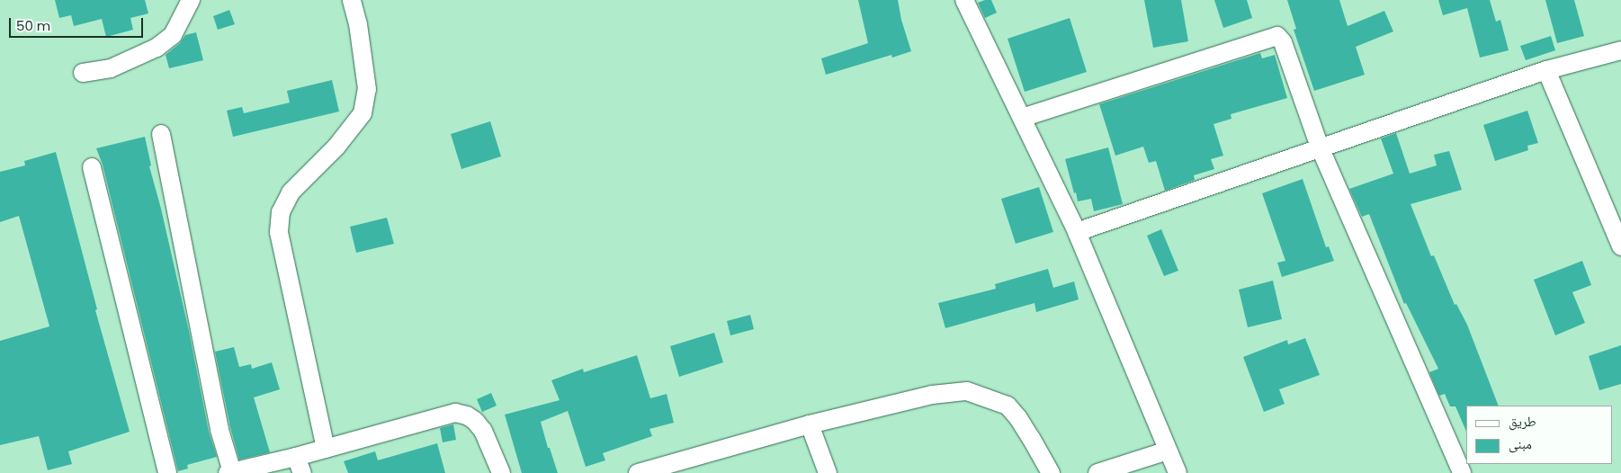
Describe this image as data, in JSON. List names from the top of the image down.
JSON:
{
  "legend": ["طريق", "مبنى"],
  "scale_bar": "50 m"
}
